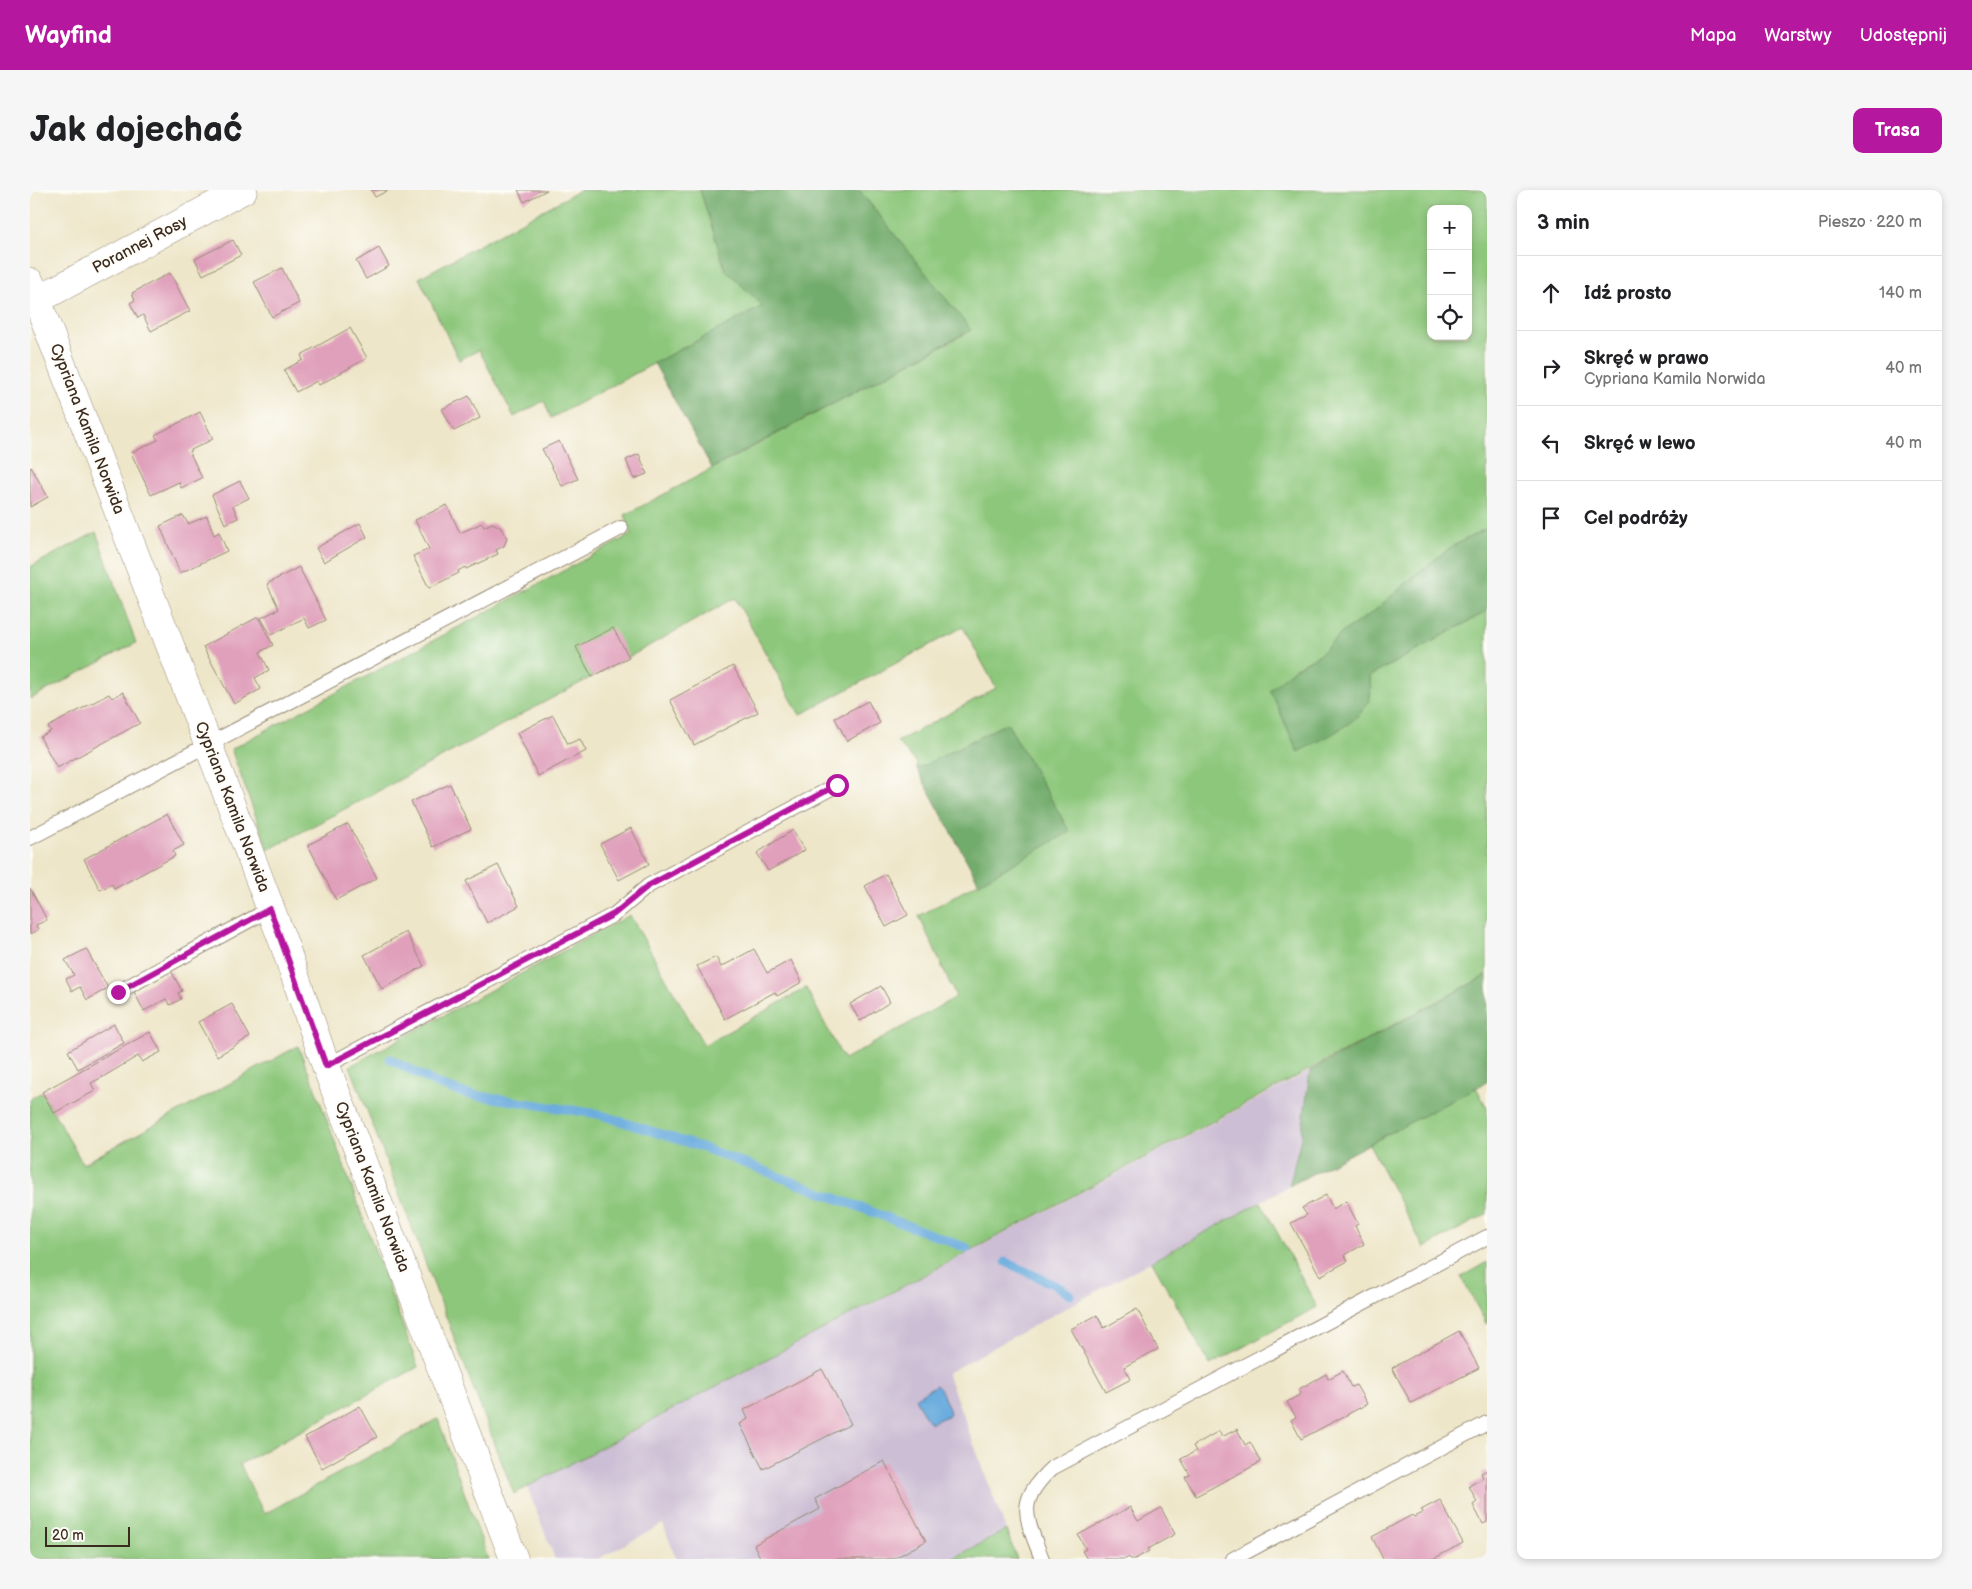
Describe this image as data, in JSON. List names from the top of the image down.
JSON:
{
  "streets": {
    "street": ["Porannej Rosy", "Cypriana Kamila Norwida"]
  },
  "crossings": [
    ["Porannej Rosy", "Cypriana Kamila Norwida"]
  ],
  "scale_bar": "20 m",
  "page": {
    "header": "Wayfind",
    "nav": ["Mapa", "Warstwy", "Udostępnij"],
    "buttons": "Trasa",
    "title": "Jak dojechać",
    "heading": ["3 min", "Pieszo · 220 m"],
    "map_buttons": ["+", "−"],
    "list": [
      ["Idź prosto", "140 m"],
      ["Skręć w prawo", "Cypriana Kamila Norwida", "40 m"],
      ["Skręć w lewo", "40 m"],
      "Cel podróży"
    ],
    "scale": "20 m"
  }
}
